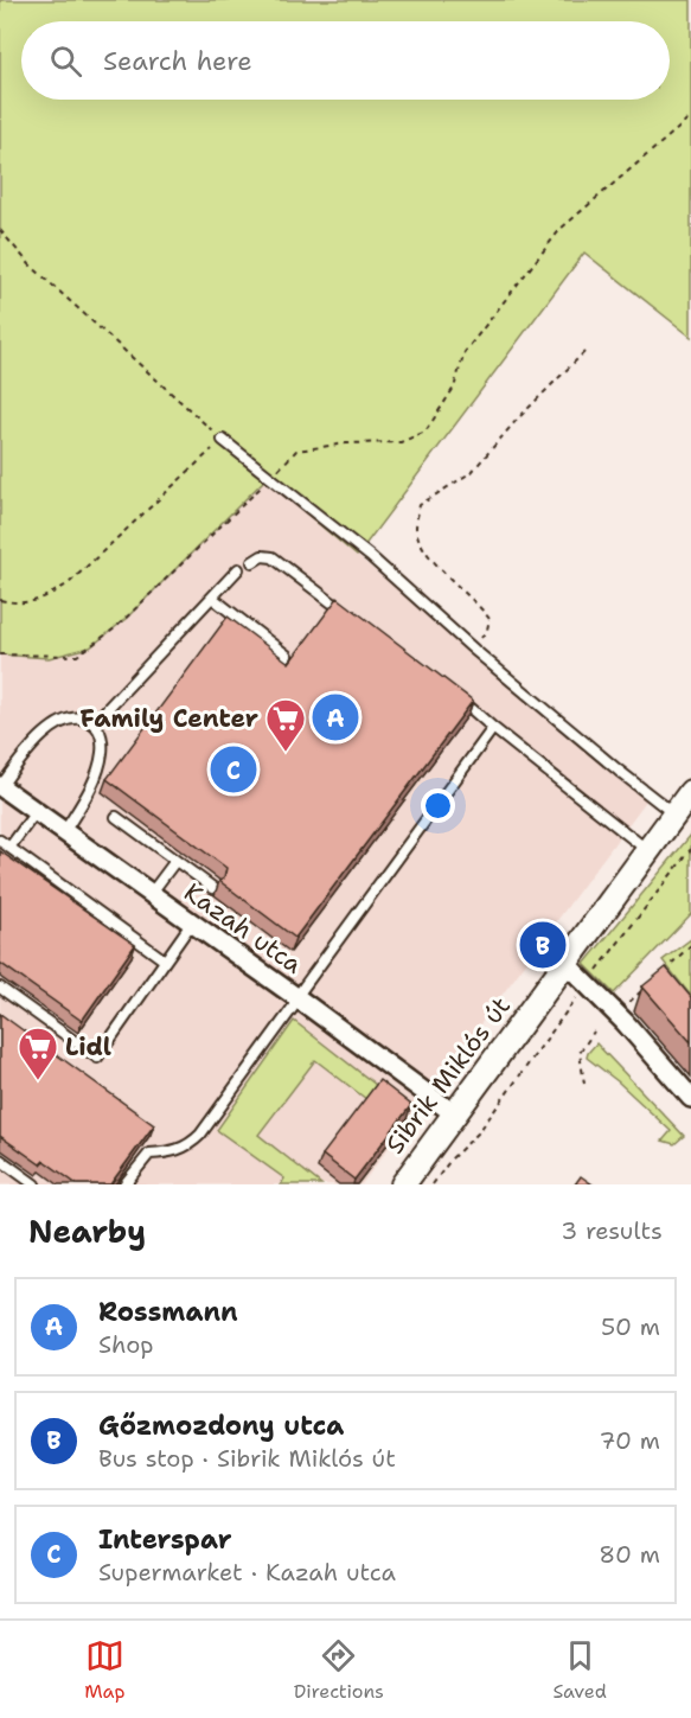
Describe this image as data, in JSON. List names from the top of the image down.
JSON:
{
  "streets": {
    "street": ["Kazah utca", "Sibrik Miklós út"]
  },
  "crossings": [
    ["Kazah utca", "Sibrik Miklós út"]
  ],
  "places": {
    "supermarket": ["Family Center", "Lidl"]
  },
  "page": {
    "search": "Search here",
    "pins": ["A", "C", "B"],
    "heading": ["Nearby", "3 results"],
    "list": [
      {
        "mark": "A",
        "name": "Rossmann",
        "note": "Shop",
        "value": "50 m"
      },
      {
        "mark": "B",
        "name": "Gőzmozdony utca",
        "note": "Bus stop · Sibrik Miklós út",
        "value": "70 m"
      },
      {
        "mark": "C",
        "name": "Interspar",
        "note": "Supermarket · Kazah utca",
        "value": "80 m"
      }
    ],
    "nav": ["Map", "Directions", "Saved"]
  }
}
